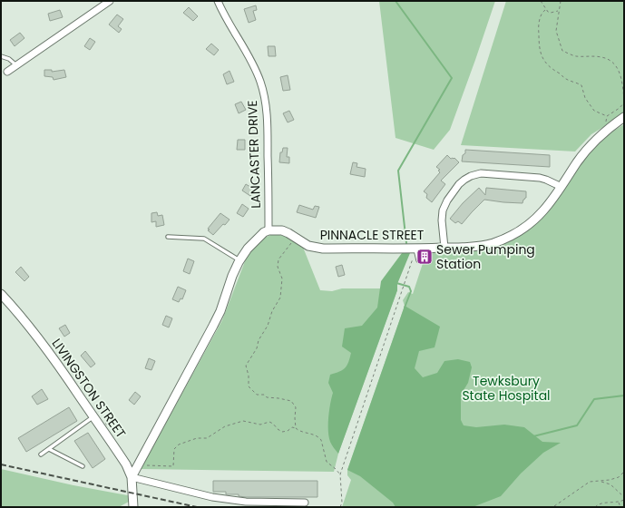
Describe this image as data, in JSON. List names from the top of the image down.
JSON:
{
  "streets": {
    "street": ["LANCASTER DRIVE", "PINNACLE STREET", "LIVINGSTON STREET"]
  },
  "crossings": [
    ["LANCASTER DRIVE", "PINNACLE STREET"]
  ],
  "parks": ["Tewksbury State Hospital"],
  "places": {
    "building": ["Sewer Pumping Station"]
  }
}
